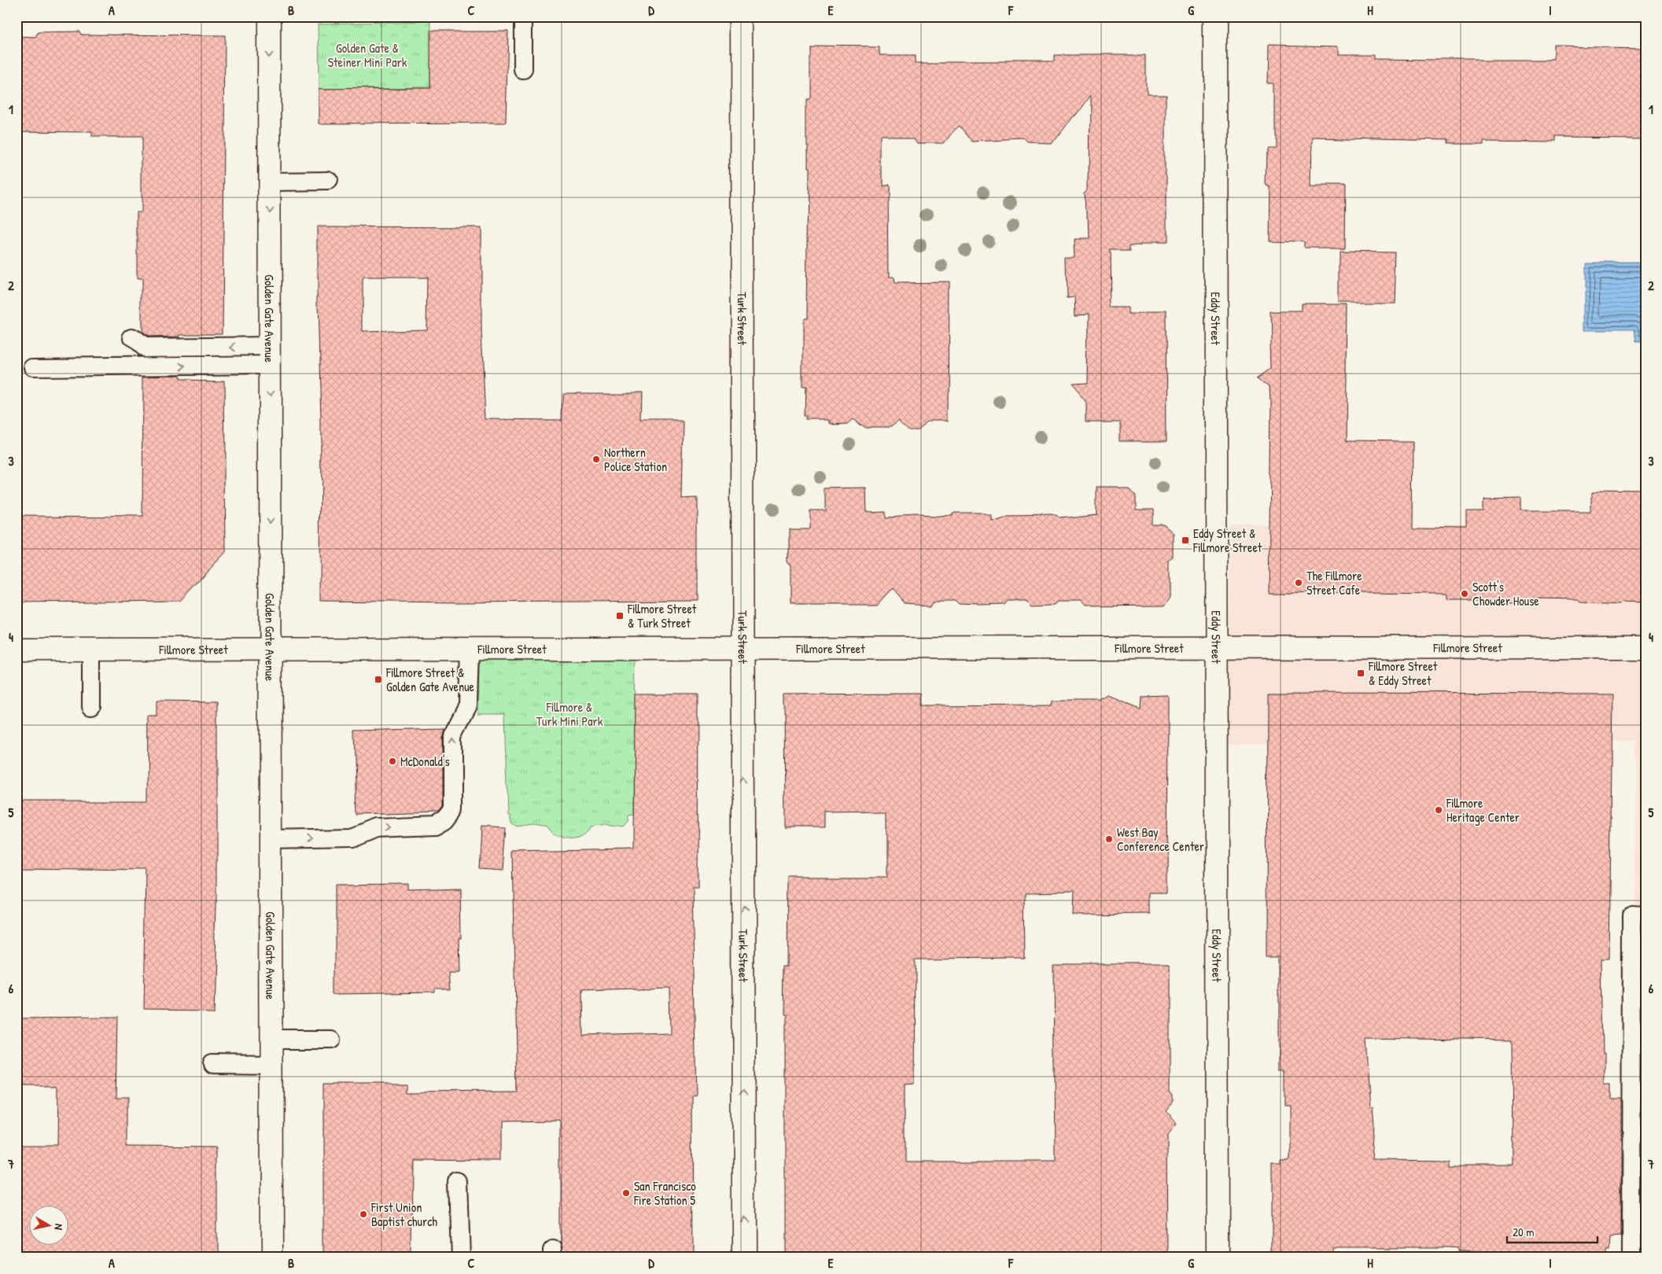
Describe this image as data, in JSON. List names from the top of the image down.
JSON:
{
  "streets": {
    "street": [
      "Golden Gate Avenue",
      "Turk Street",
      "Eddy Street",
      "Fillmore Street"
    ]
  },
  "crossings": [
    ["Golden Gate Avenue", "Fillmore Street"],
    ["Turk Street", "Fillmore Street"],
    ["Eddy Street", "Fillmore Street"]
  ],
  "one_way": ["Golden Gate Avenue", "Turk Street"],
  "parks": ["Golden Gate & Steiner Mini Park", "Fillmore & Turk Mini Park"],
  "places": {
    "other": [
      "Northern Police Station",
      "The Fillmore Street Cafe",
      "Scott's Chowder House",
      "McDonald's",
      "Fillmore Heritage Center",
      "West Bay Conference Center",
      "San Francisco Fire Station 5",
      "First Union Baptist church"
    ],
    "transit": [
      "Eddy Street & Fillmore Street",
      "Fillmore Street & Turk Street",
      "Fillmore Street & Eddy Street",
      "Fillmore Street & Golden Gate Avenue"
    ]
  },
  "scale_bar": "20 m",
  "north": "right",
  "grid": {
    "columns": [
      "A",
      "B",
      "C",
      "D",
      "E",
      "F",
      "G",
      "H",
      "I"
    ],
    "rows": [
      "1",
      "2",
      "3",
      "4",
      "5",
      "6",
      "7"
    ]
  }
}
